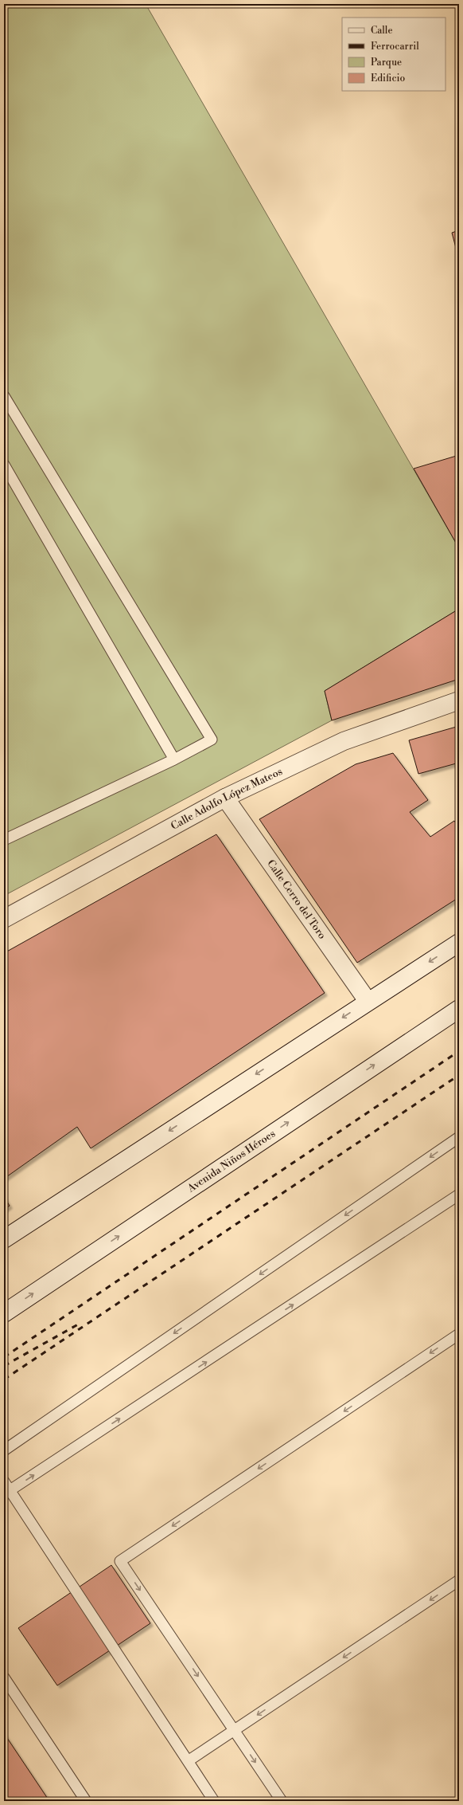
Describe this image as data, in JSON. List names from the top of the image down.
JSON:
{
  "streets": {
    "main road": ["Calle Adolfo López Mateos", "Calle Cerro del Toro", "Avenida Niños Héroes"]
  },
  "crossings": [
    ["Calle Adolfo López Mateos", "Calle Cerro del Toro"]
  ],
  "legend": [
    "Calle",
    "Ferrocarril",
    "Parque",
    "Edificio"
  ]
}
